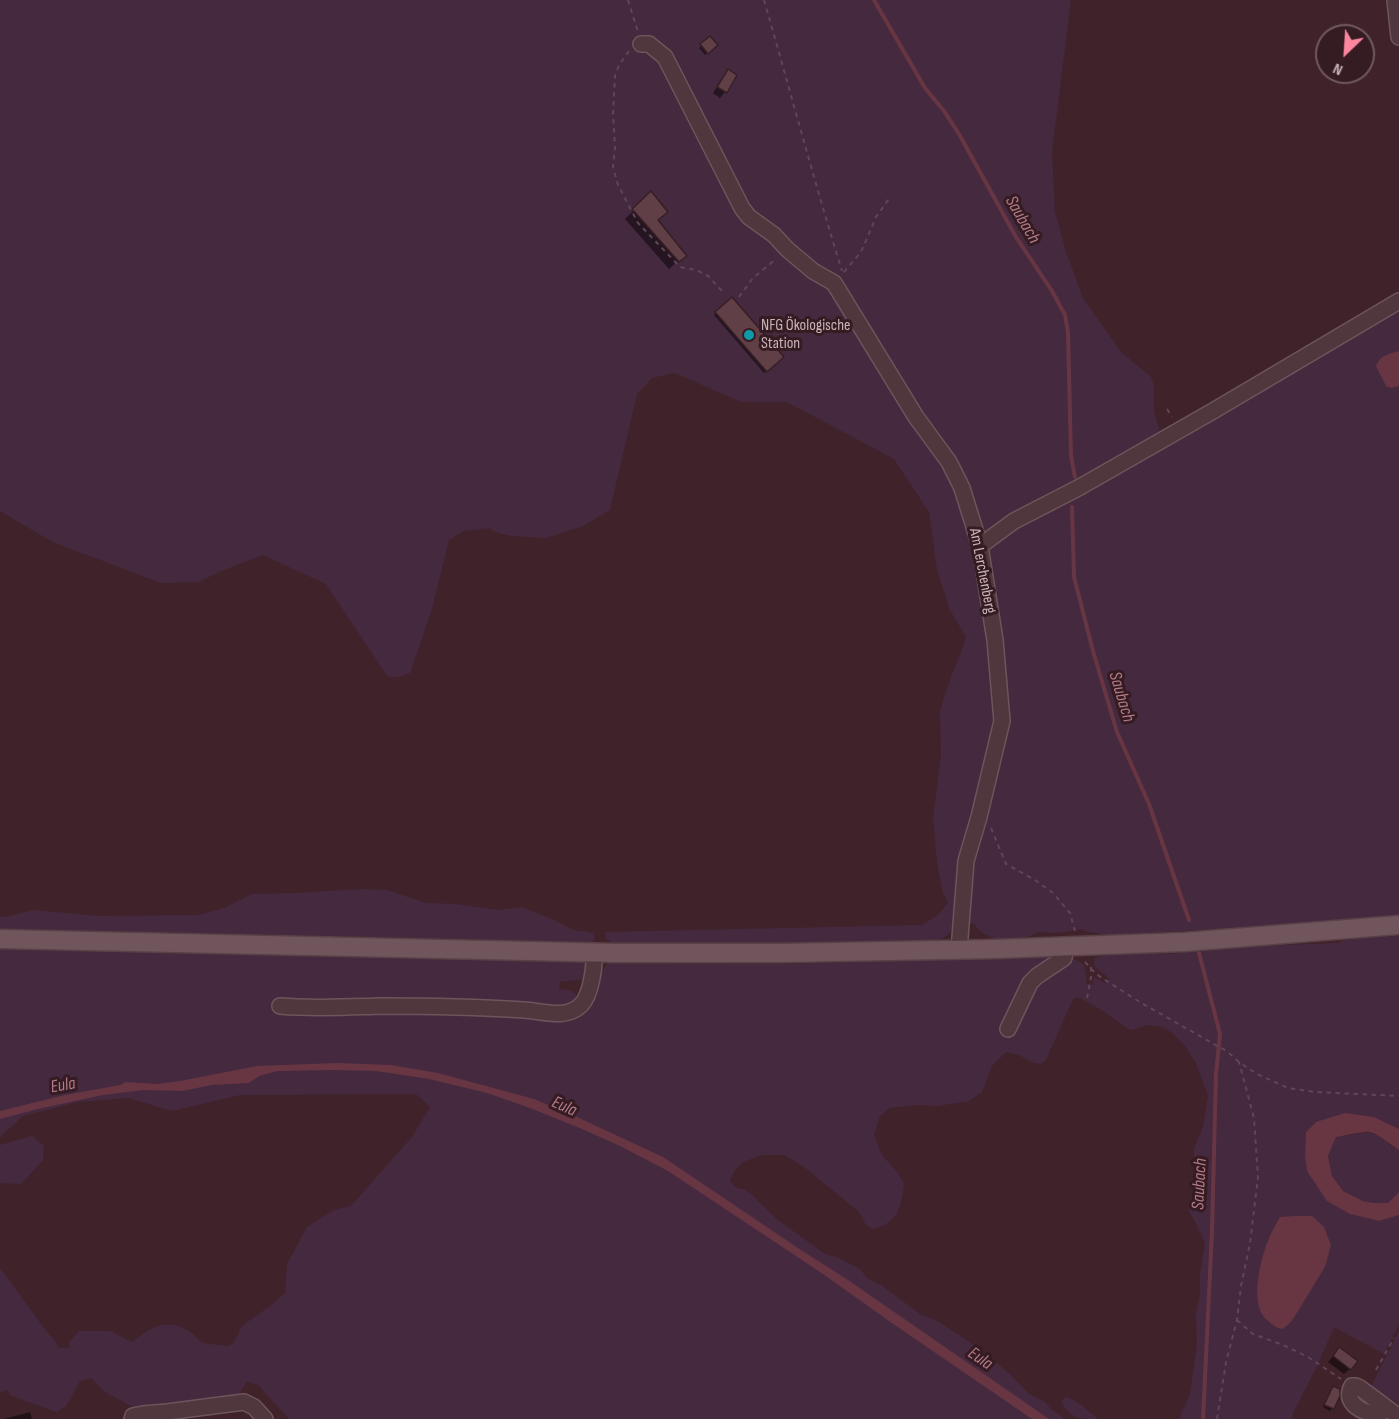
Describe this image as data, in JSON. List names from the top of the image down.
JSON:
{
  "streets": {
    "street": ["Am Lerchenberg"]
  },
  "water": ["Saubach", "Eula"],
  "places": ["NFG Ökologische Station"],
  "north": "bottom left"
}
